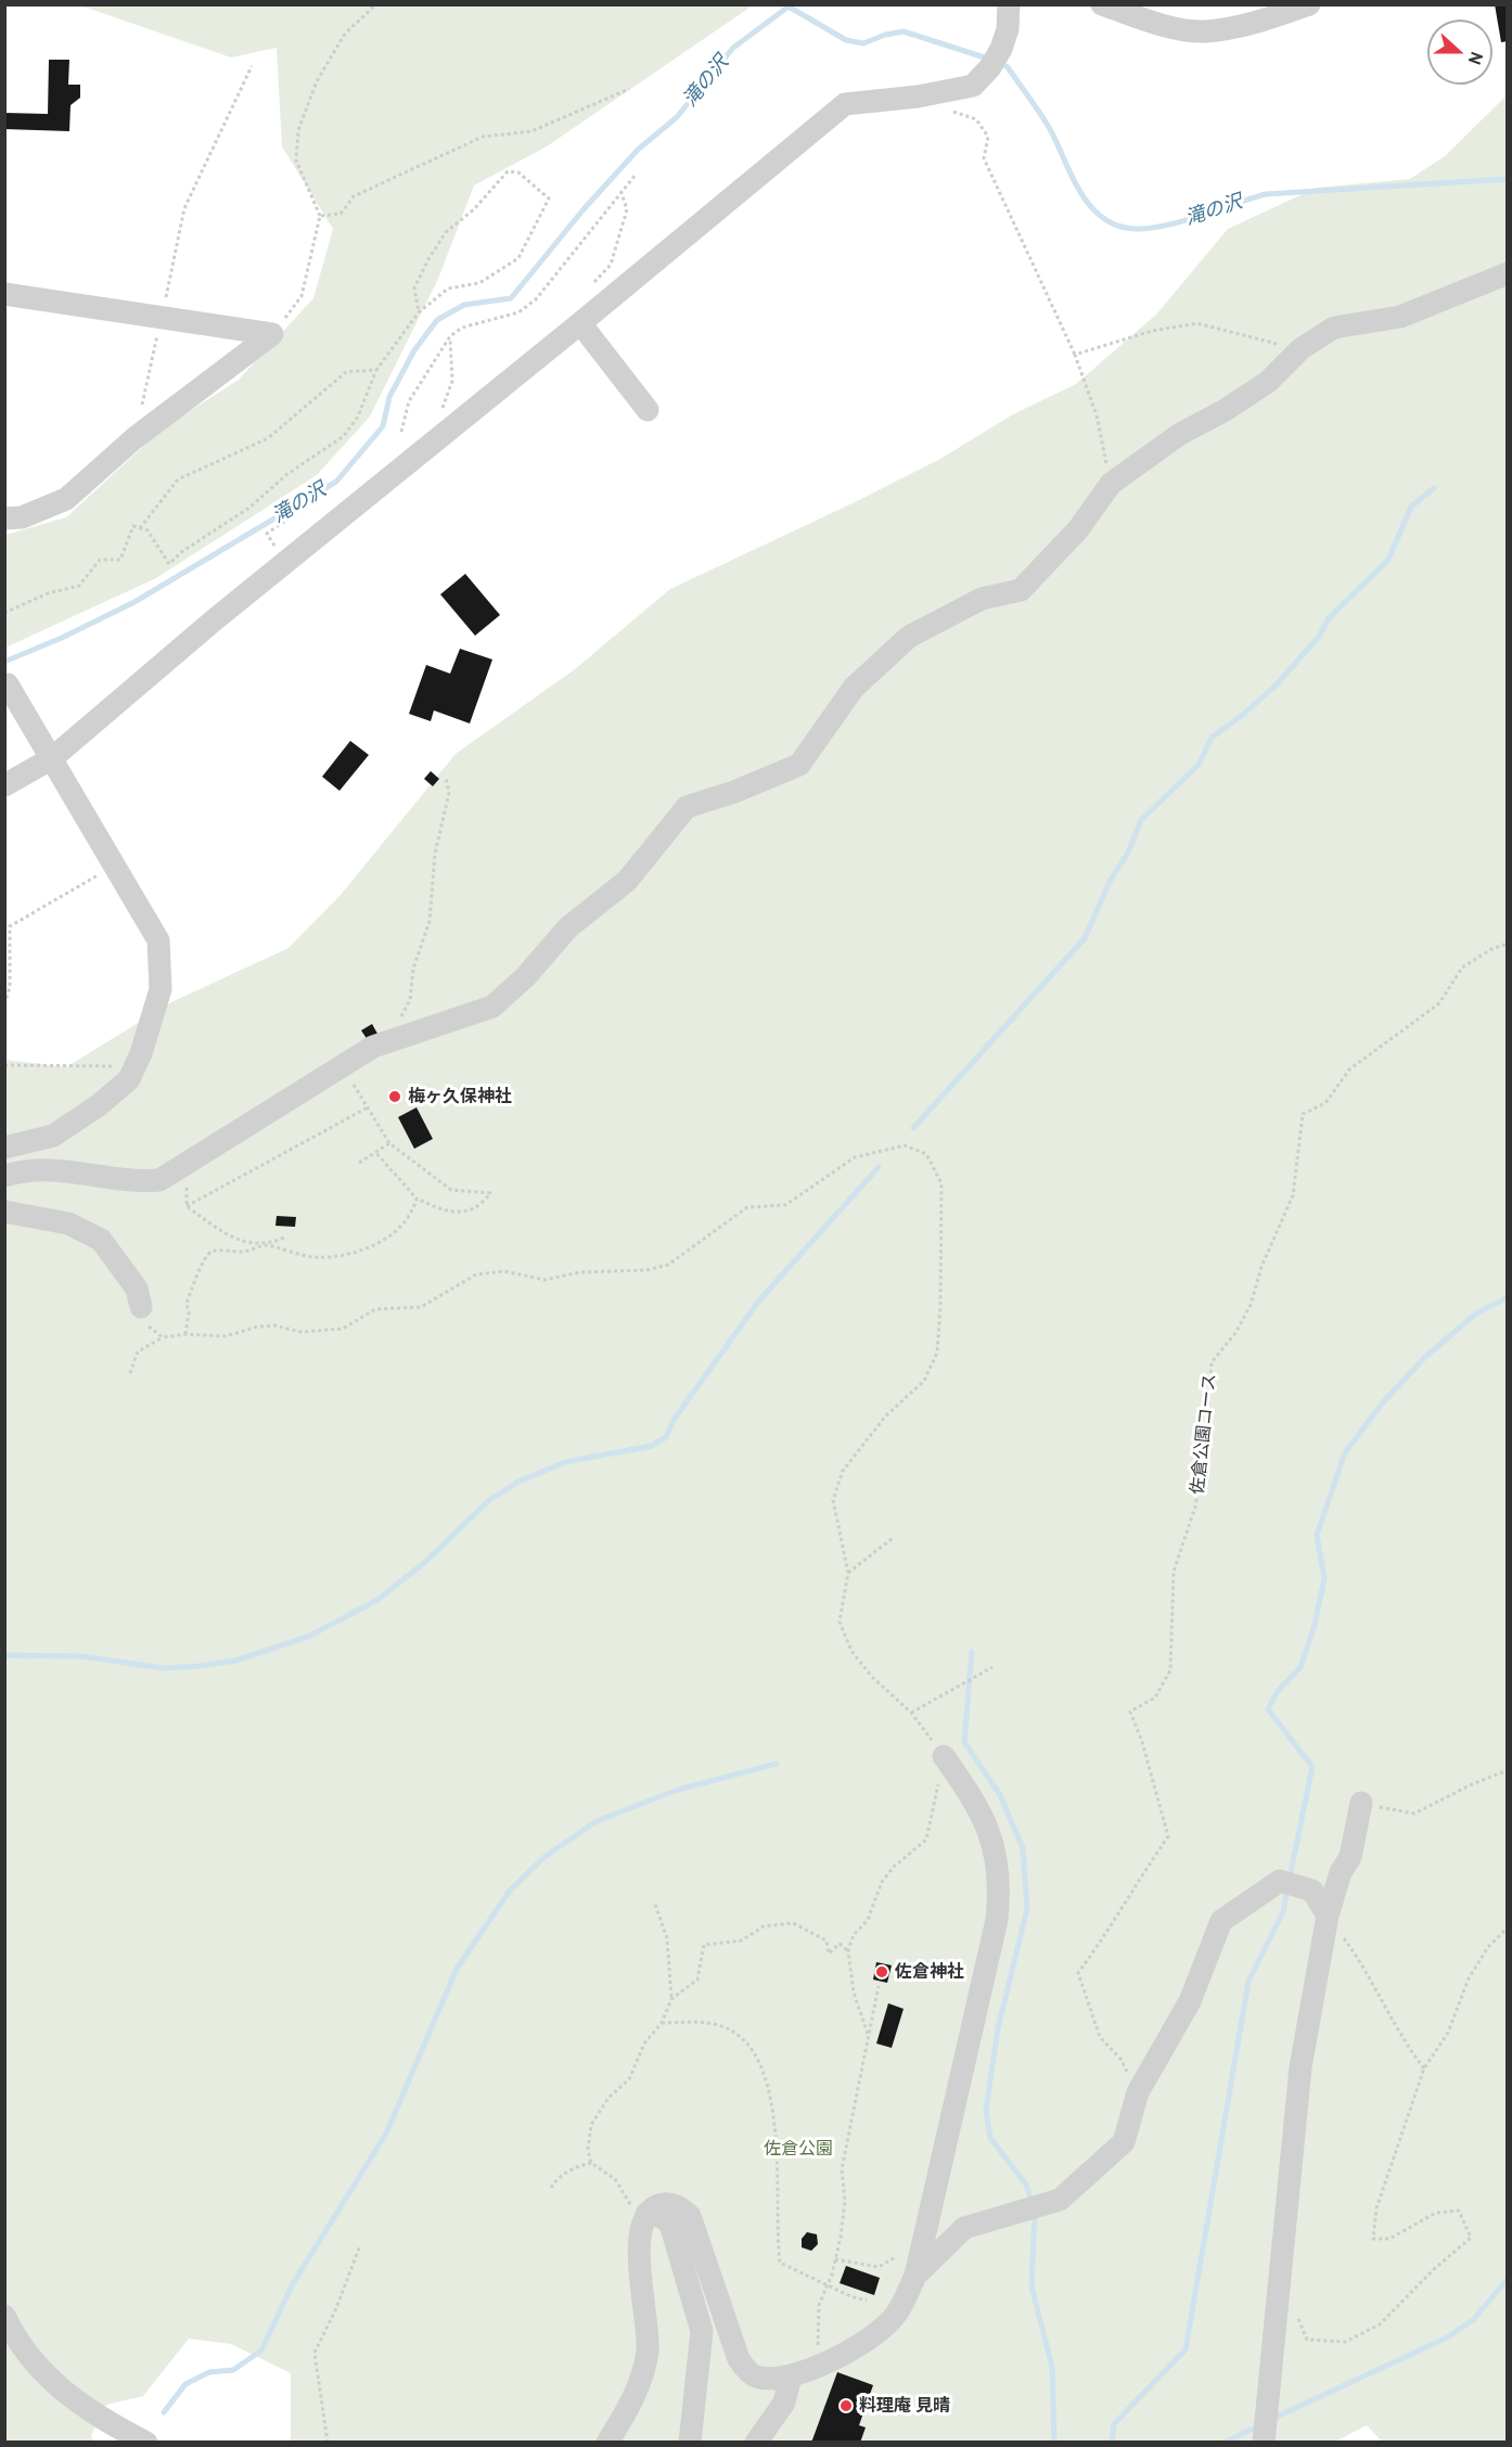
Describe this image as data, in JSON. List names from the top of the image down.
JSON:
{
  "streets": {
    "path": ["佐倉公園コース"]
  },
  "water": ["滝の沢"],
  "parks": ["佐倉公園"],
  "places": ["梅ヶ久保神社", "佐倉神社", "料理庵 見晴"],
  "north": "right"
}
